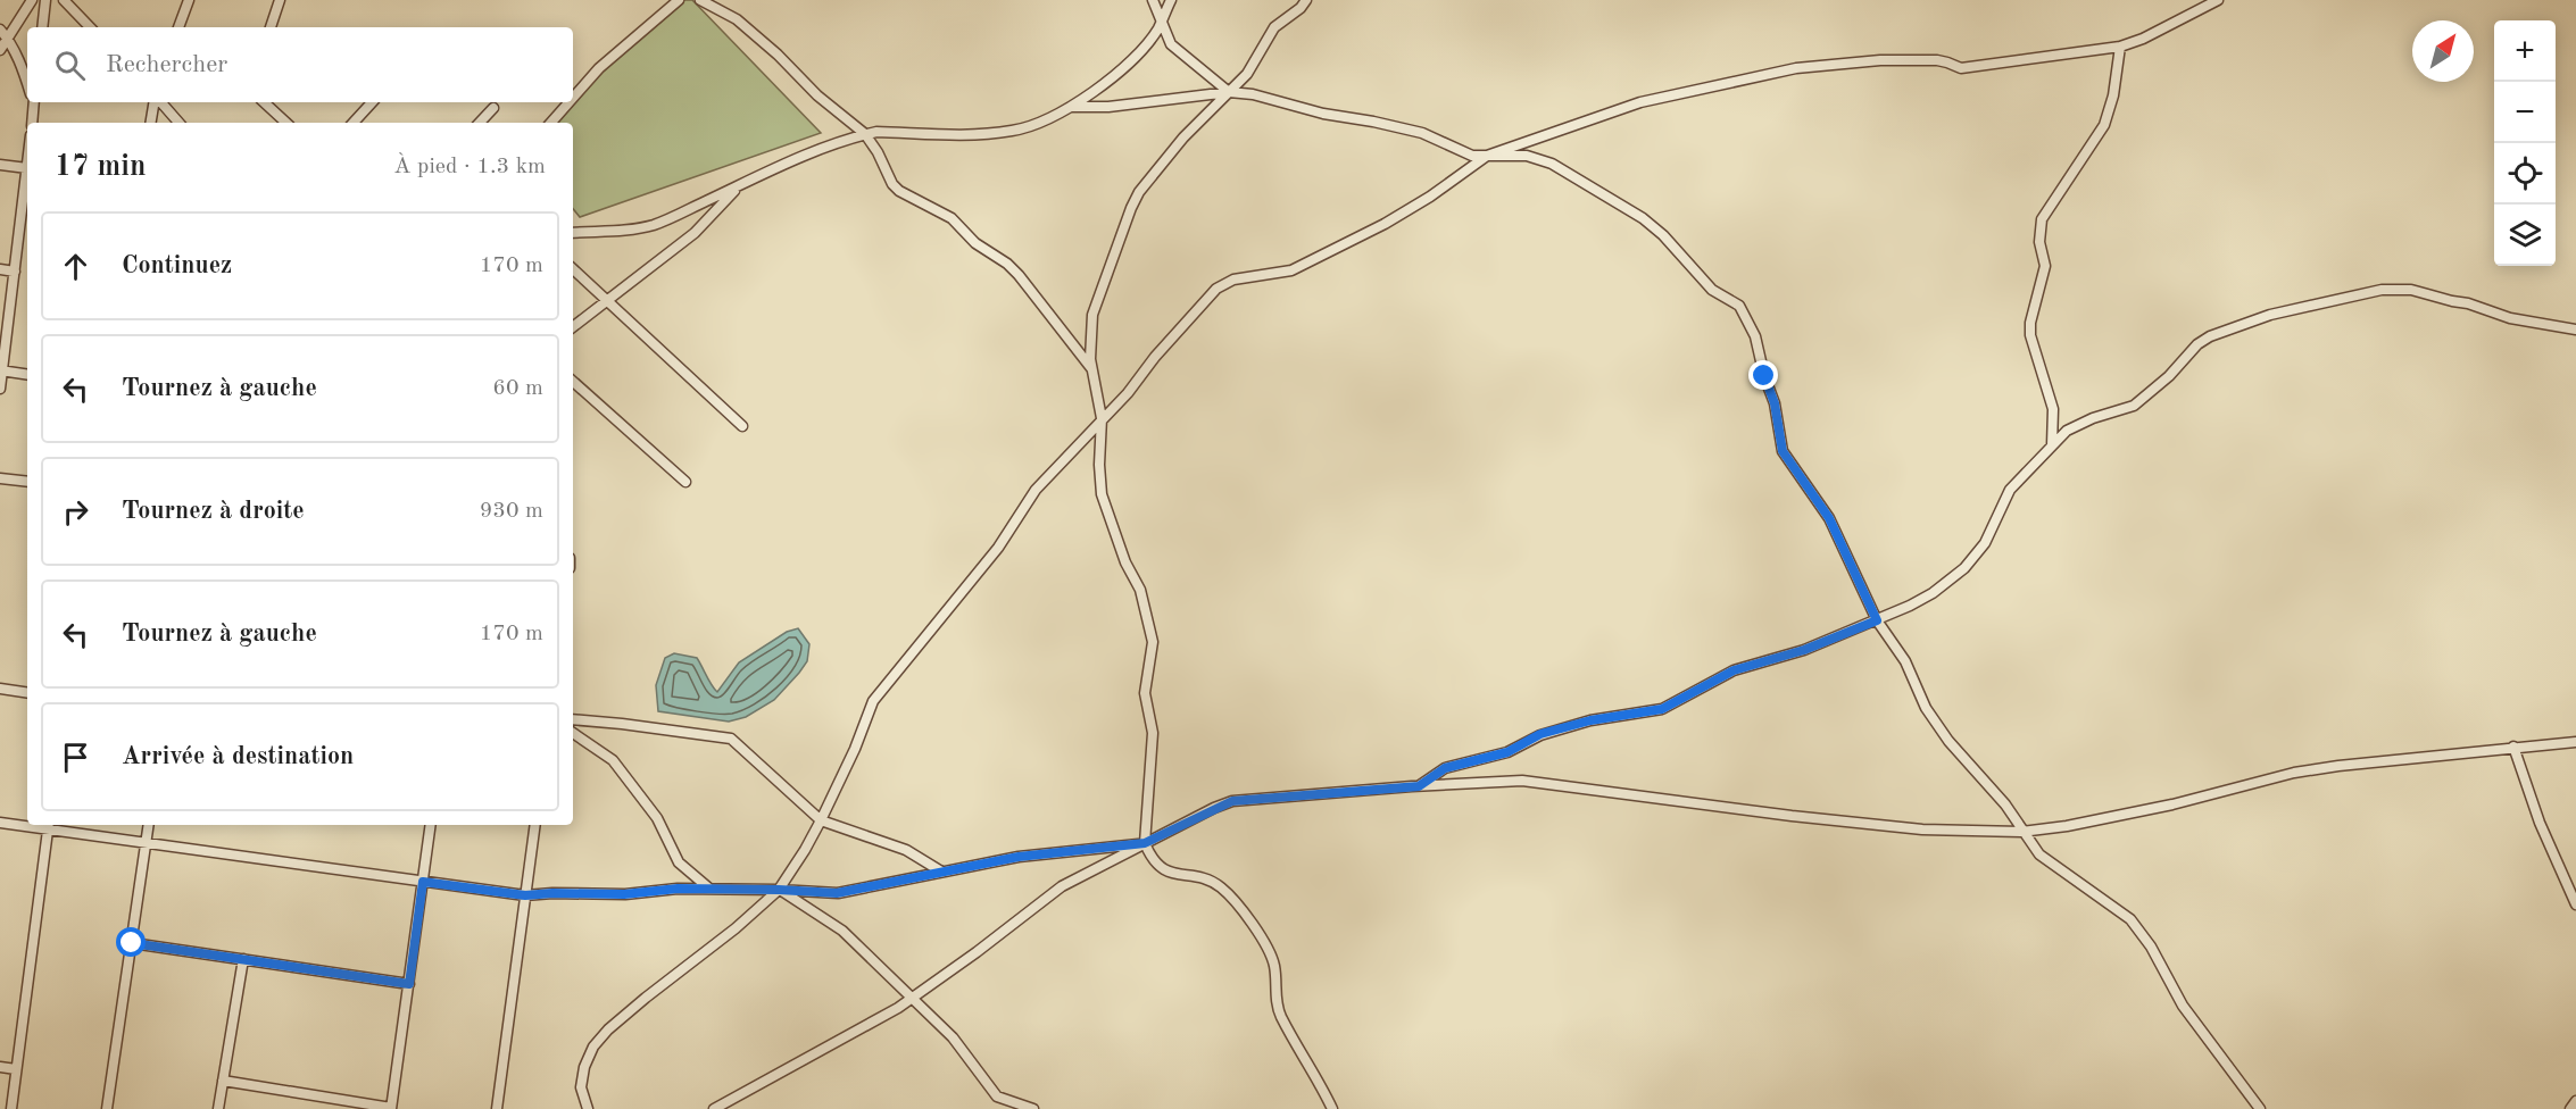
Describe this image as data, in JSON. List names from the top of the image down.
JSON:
{
  "north": "top right",
  "page": {
    "map_buttons": ["+", "−"],
    "search": "Rechercher",
    "heading": ["17 min", "À pied · 1.3 km"],
    "list": [
      ["Continuez", "170 m"],
      ["Tournez à gauche", "60 m"],
      ["Tournez à droite", "930 m"],
      ["Tournez à gauche", "170 m"],
      "Arrivée à destination"
    ]
  }
}
